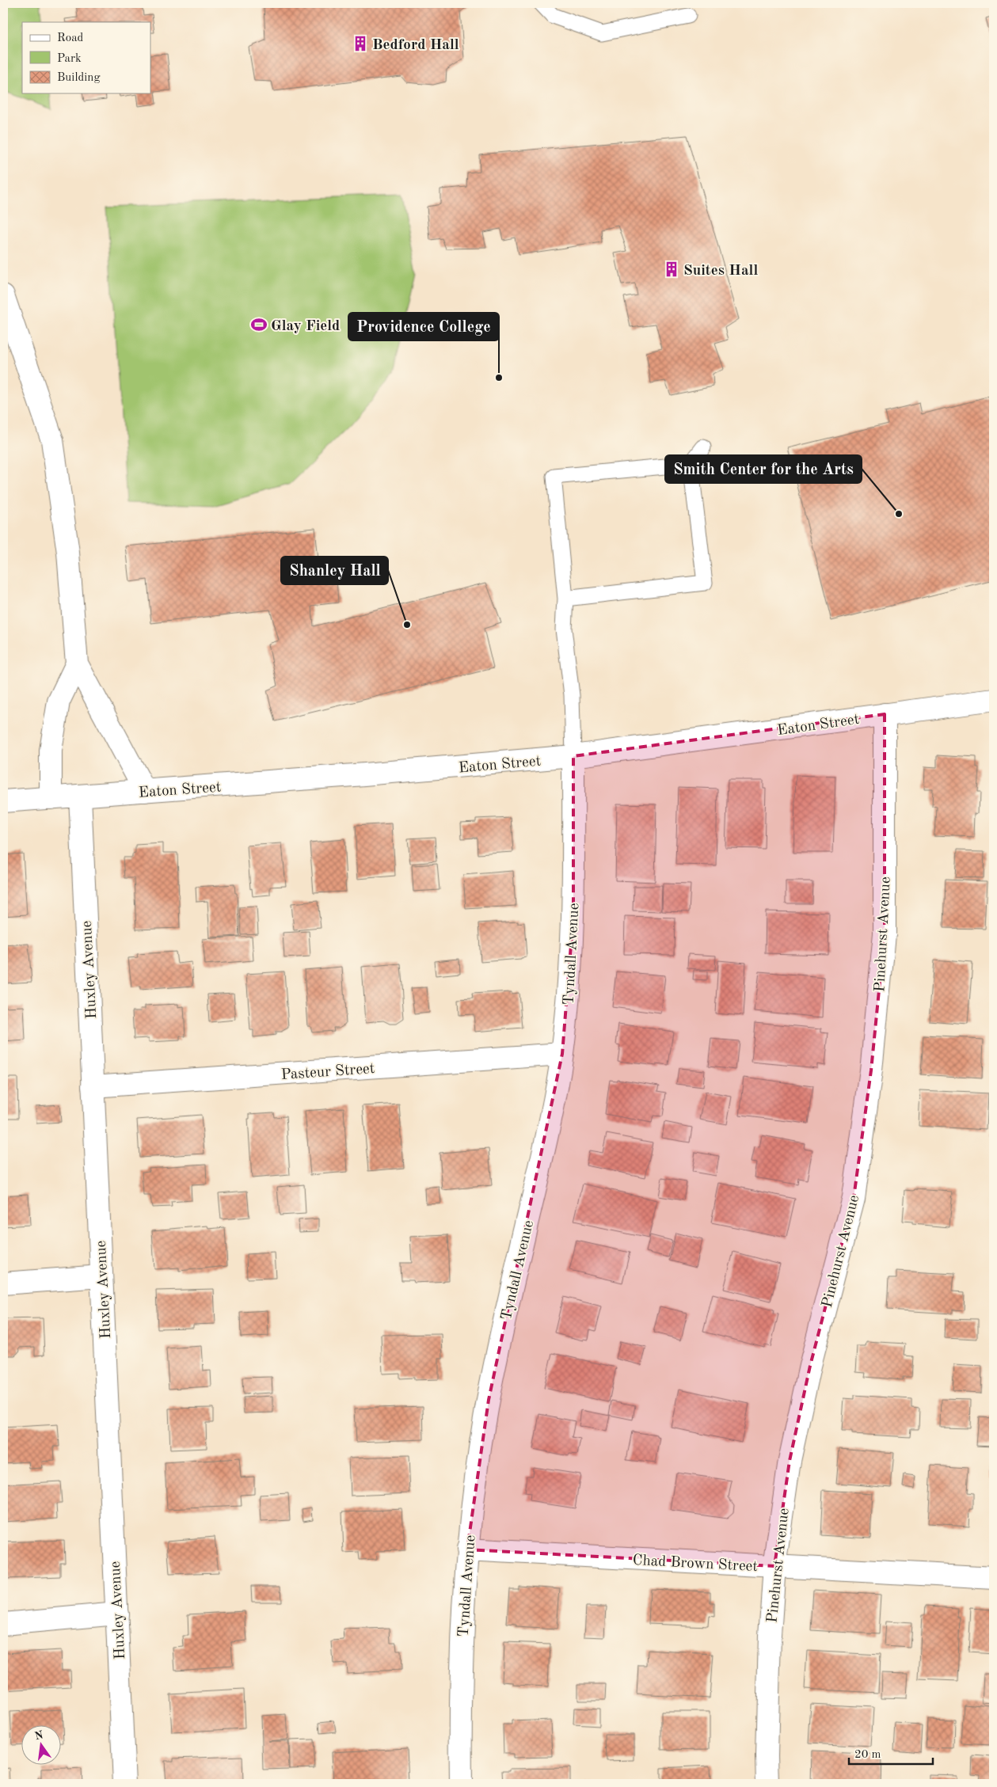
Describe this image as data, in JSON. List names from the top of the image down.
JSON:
{
  "streets": {
    "street": [
      "Eaton Street",
      "Pinehurst Avenue",
      "Tyndall Avenue",
      "Huxley Avenue",
      "Pasteur Street",
      "Chad Brown Street"
    ]
  },
  "crossings": [
    ["Eaton Street", "Pinehurst Avenue"],
    ["Eaton Street", "Tyndall Avenue"],
    ["Eaton Street", "Huxley Avenue"],
    ["Pinehurst Avenue", "Chad Brown Street"],
    ["Tyndall Avenue", "Pasteur Street"],
    ["Tyndall Avenue", "Chad Brown Street"],
    ["Huxley Avenue", "Pasteur Street"]
  ],
  "places": {
    "building": ["Bedford Hall", "Suites Hall"],
    "sports": ["Glay Field"],
    "other": ["Providence College", "Smith Center for the Arts", "Shanley Hall"]
  },
  "legend": ["Road", "Park", "Building"],
  "scale_bar": "20 m",
  "north": "top"
}
